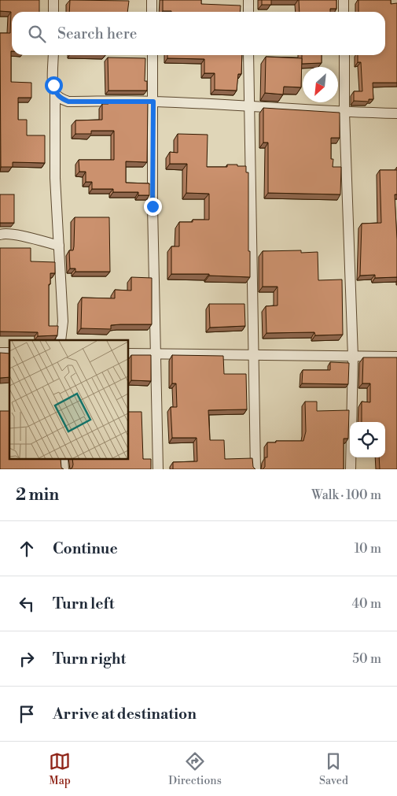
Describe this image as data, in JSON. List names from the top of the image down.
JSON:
{
  "north": "bottom left",
  "page": {
    "search": "Search here",
    "heading": ["2 min", "Walk · 100 m"],
    "list": [
      ["Continue", "10 m"],
      ["Turn left", "40 m"],
      ["Turn right", "50 m"],
      "Arrive at destination"
    ],
    "nav": ["Map", "Directions", "Saved"]
  }
}
